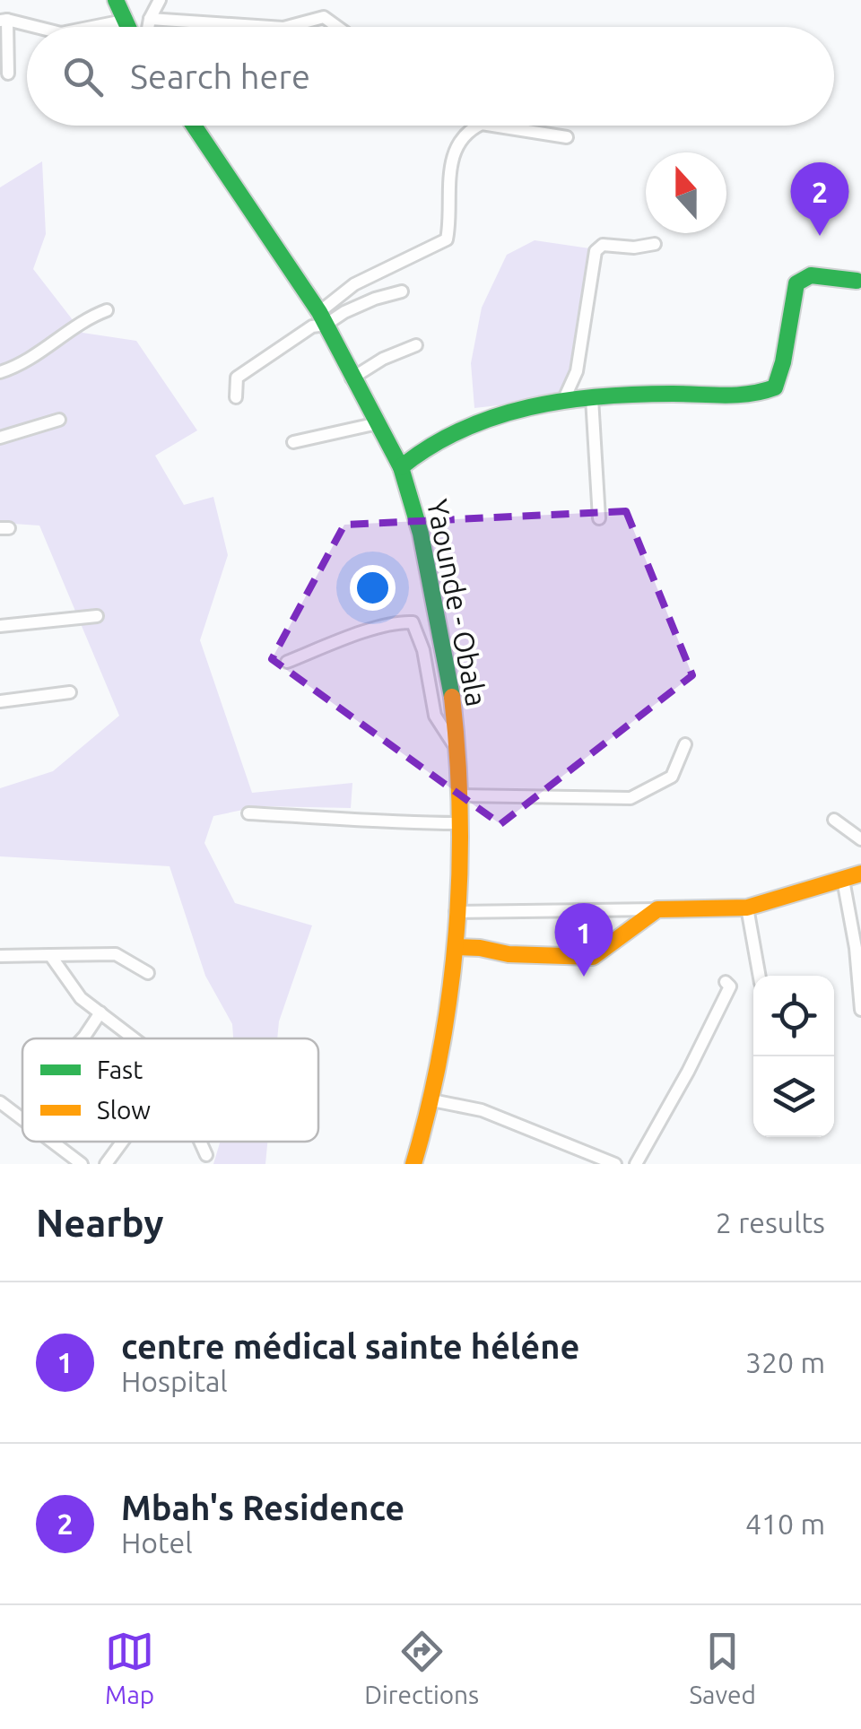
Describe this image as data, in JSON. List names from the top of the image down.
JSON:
{
  "streets": {
    "main road": ["Yaounde - Obala"]
  },
  "legend": ["Fast", "Slow"],
  "north": "top",
  "page": {
    "search": "Search here",
    "pins": ["2", "1"],
    "heading": ["Nearby", "2 results"],
    "list": [
      {
        "mark": "1",
        "name": "centre médical sainte héléne",
        "note": "Hospital",
        "value": "320 m"
      },
      {
        "mark": "2",
        "name": "Mbah's Residence",
        "note": "Hotel",
        "value": "410 m"
      }
    ],
    "nav": ["Map", "Directions", "Saved"]
  }
}
